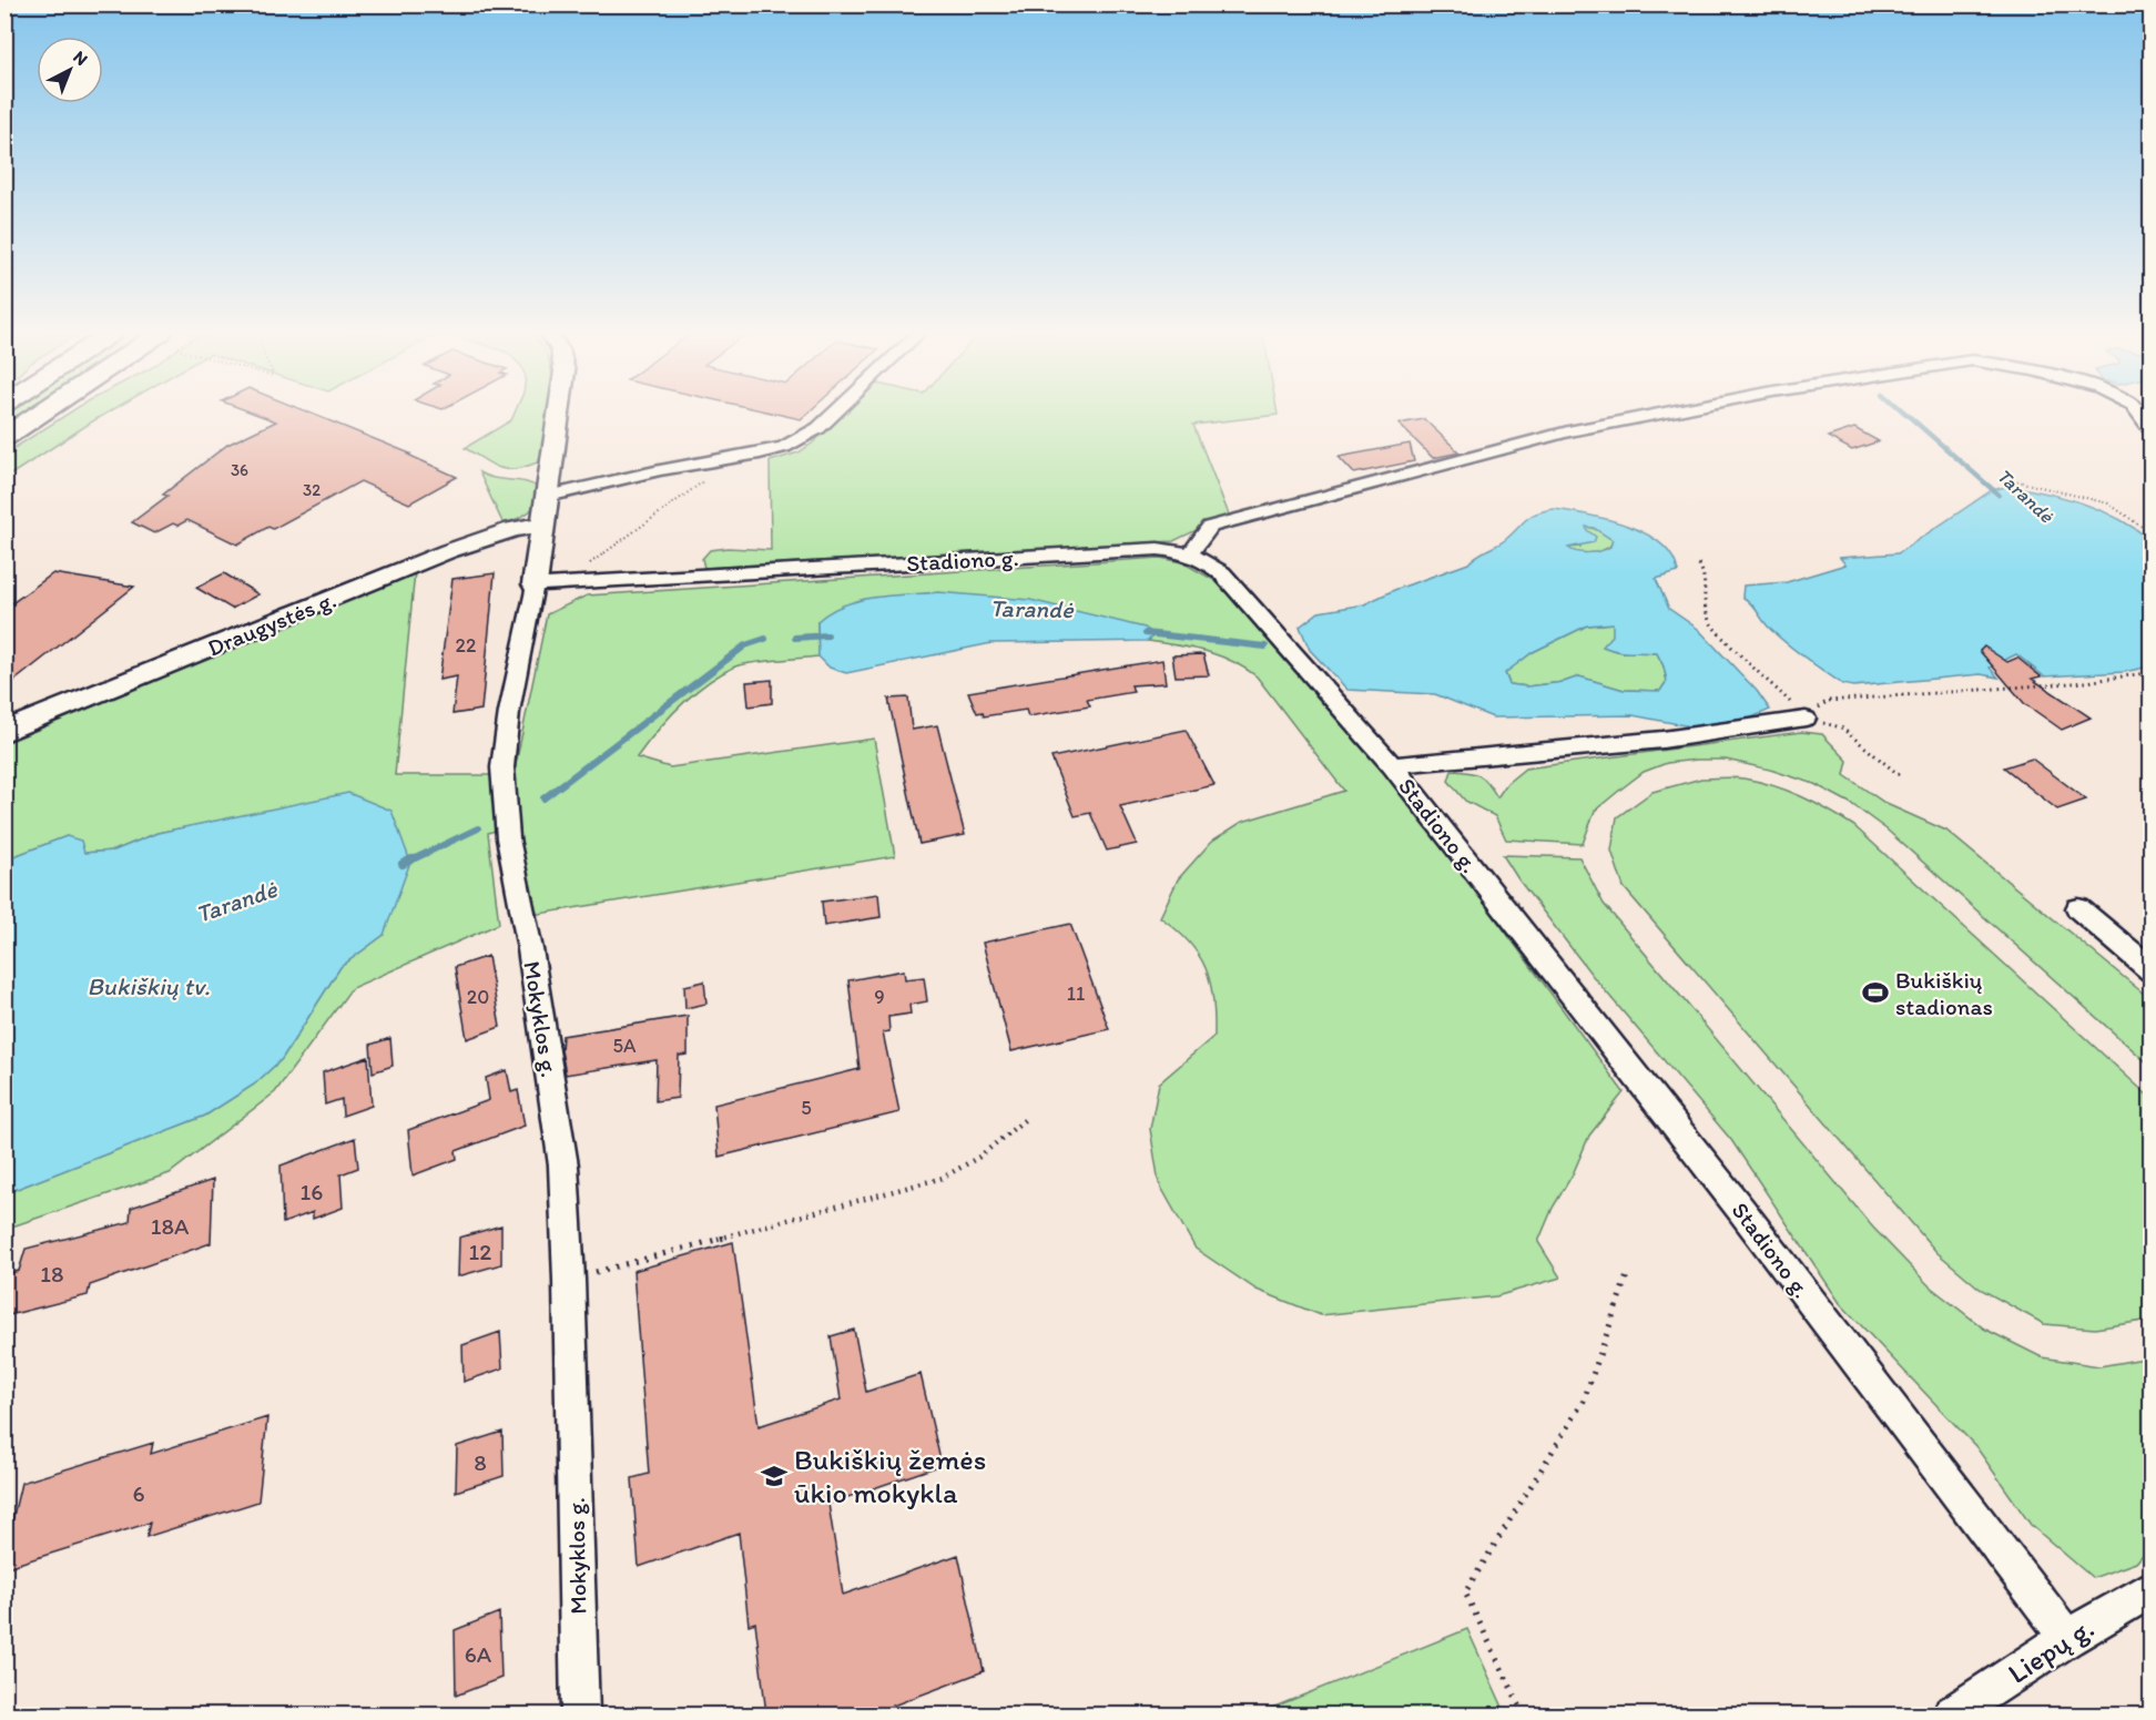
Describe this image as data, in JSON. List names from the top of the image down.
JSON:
{
  "streets": {
    "street": [
      "Stadiono g.",
      "Draugystės g.",
      "Mokyklos g.",
      "Liepų g."
    ]
  },
  "crossings": [
    ["Stadiono g.", "Mokyklos g."],
    ["Stadiono g.", "Liepų g."],
    ["Draugystės g.", "Mokyklos g."]
  ],
  "water": ["Tarandė", "Bukiškių tv."],
  "places": {
    "sports": ["Bukiškių stadionas"],
    "school or university": ["Bukiškių žemės ūkio mokykla"]
  },
  "house_numbers": [
    "36",
    "32",
    "22",
    "11",
    "20",
    "9",
    "5A",
    "5",
    "16",
    "18A",
    "12",
    "18",
    "8",
    "6",
    "6A"
  ],
  "north": "top right"
}
